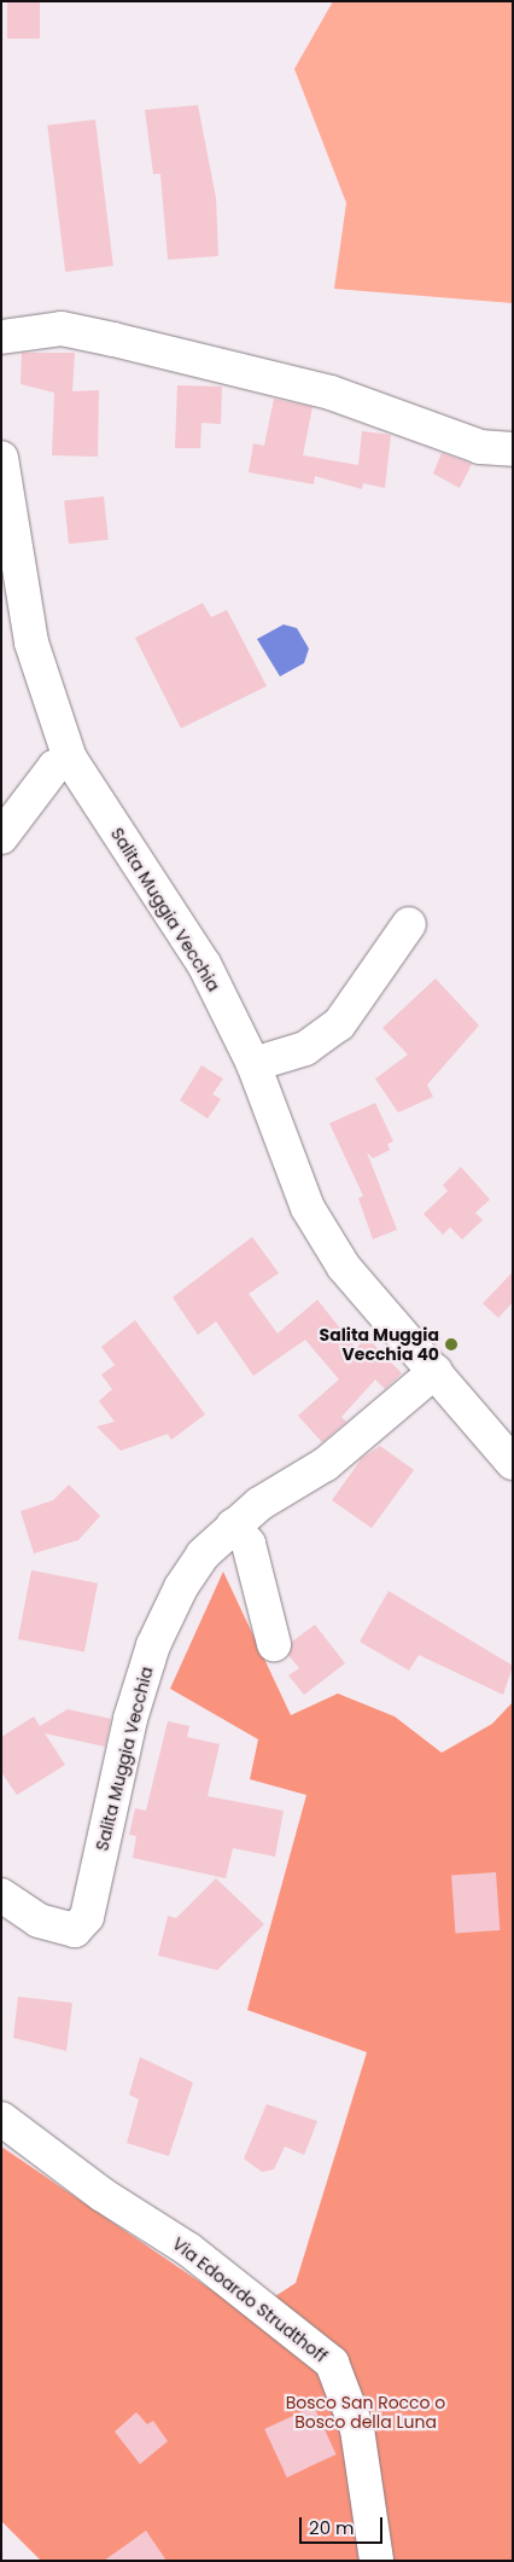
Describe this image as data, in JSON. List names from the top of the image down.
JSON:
{
  "streets": {
    "street": ["Salita Muggia Vecchia", "Via Edoardo Strudthoff"]
  },
  "parks": ["Bosco San Rocco o Bosco della Luna"],
  "places": ["Salita Muggia Vecchia 40"],
  "scale_bar": "20 m"
}
